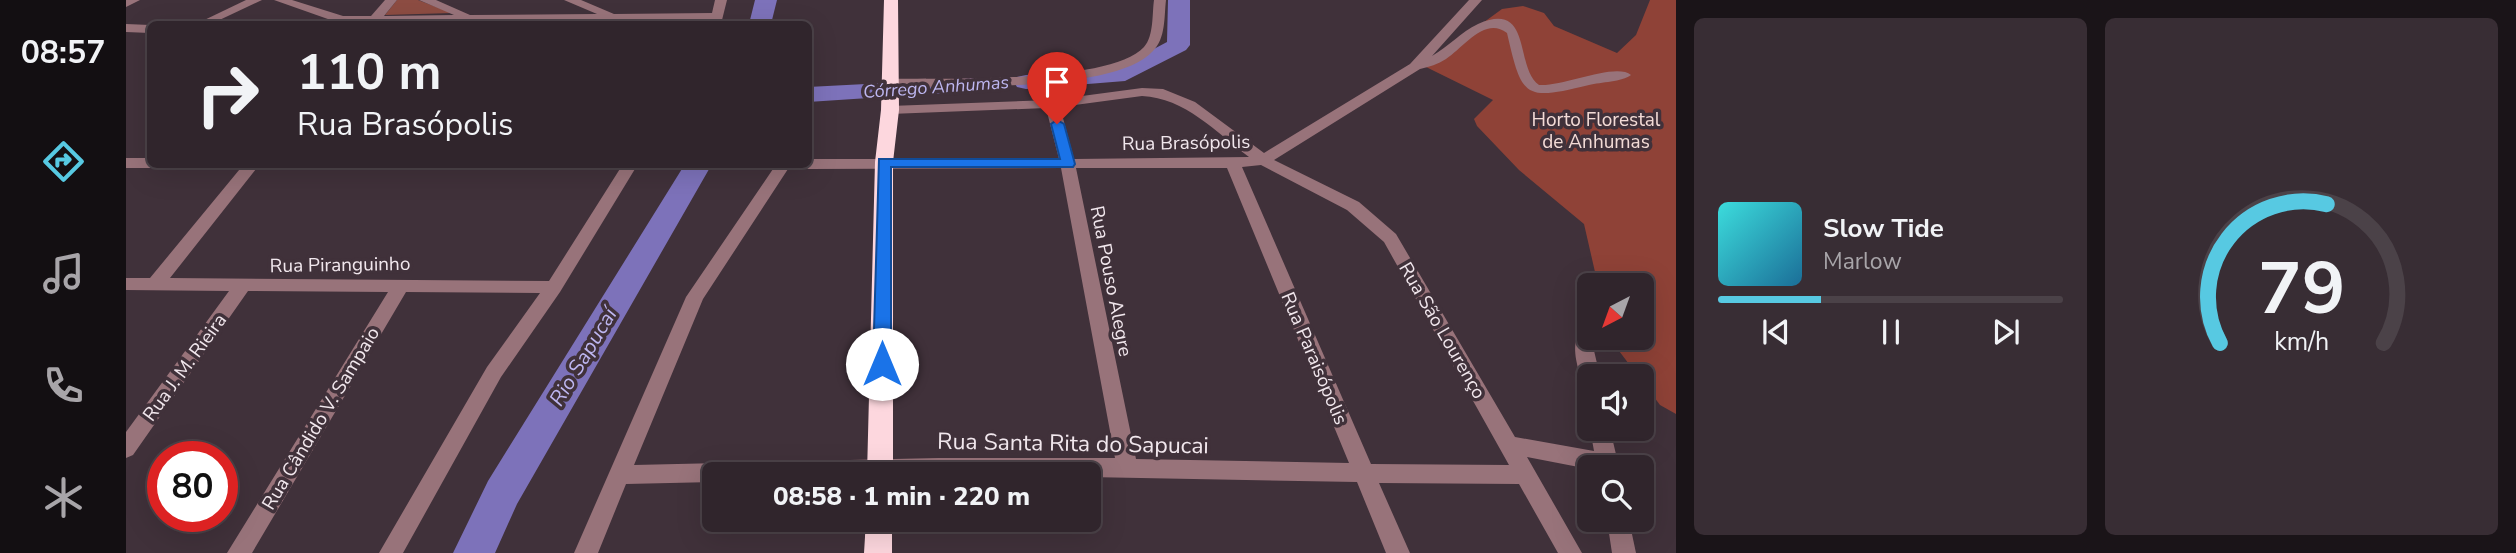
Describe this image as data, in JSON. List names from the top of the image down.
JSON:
{
  "streets": {
    "street": [
      "Rua Brasópolis",
      "Rua Piranguinho",
      "Rua Pouso Alegre",
      "Rua São Lourenço",
      "Rua Paraisópolis",
      "Rua J. M. Rieira",
      "Rua Cândido V. Sampaio",
      "Rua Santa Rita do Sapucai"
    ]
  },
  "crossings": [
    ["Rua Brasópolis", "Rua Pouso Alegre"],
    ["Rua Brasópolis", "Rua São Lourenço"],
    ["Rua Brasópolis", "Rua Paraisópolis"],
    ["Rua Piranguinho", "Rua J. M. Rieira"],
    ["Rua Piranguinho", "Rua Cândido V. Sampaio"],
    ["Rua Pouso Alegre", "Rua São Lourenço"],
    ["Rua Pouso Alegre", "Rua Santa Rita do Sapucai"],
    ["Rua São Lourenço", "Rua Santa Rita do Sapucai"],
    ["Rua Paraisópolis", "Rua Santa Rita do Sapucai"]
  ],
  "water": ["Córrego Anhumas", "Rio Sapucaí"],
  "parks": ["Horto Florestal de Anhumas"],
  "north": "bottom left",
  "page": {
    "tabs": "08:57",
    "turn": ["110 m", "Rua Brasópolis"],
    "song": ["Slow Tide", "Marlow"],
    "limit": "80",
    "trip": "08:58 · 1 min · 220 m",
    "gauge": ["79", "km/h"]
  }
}
